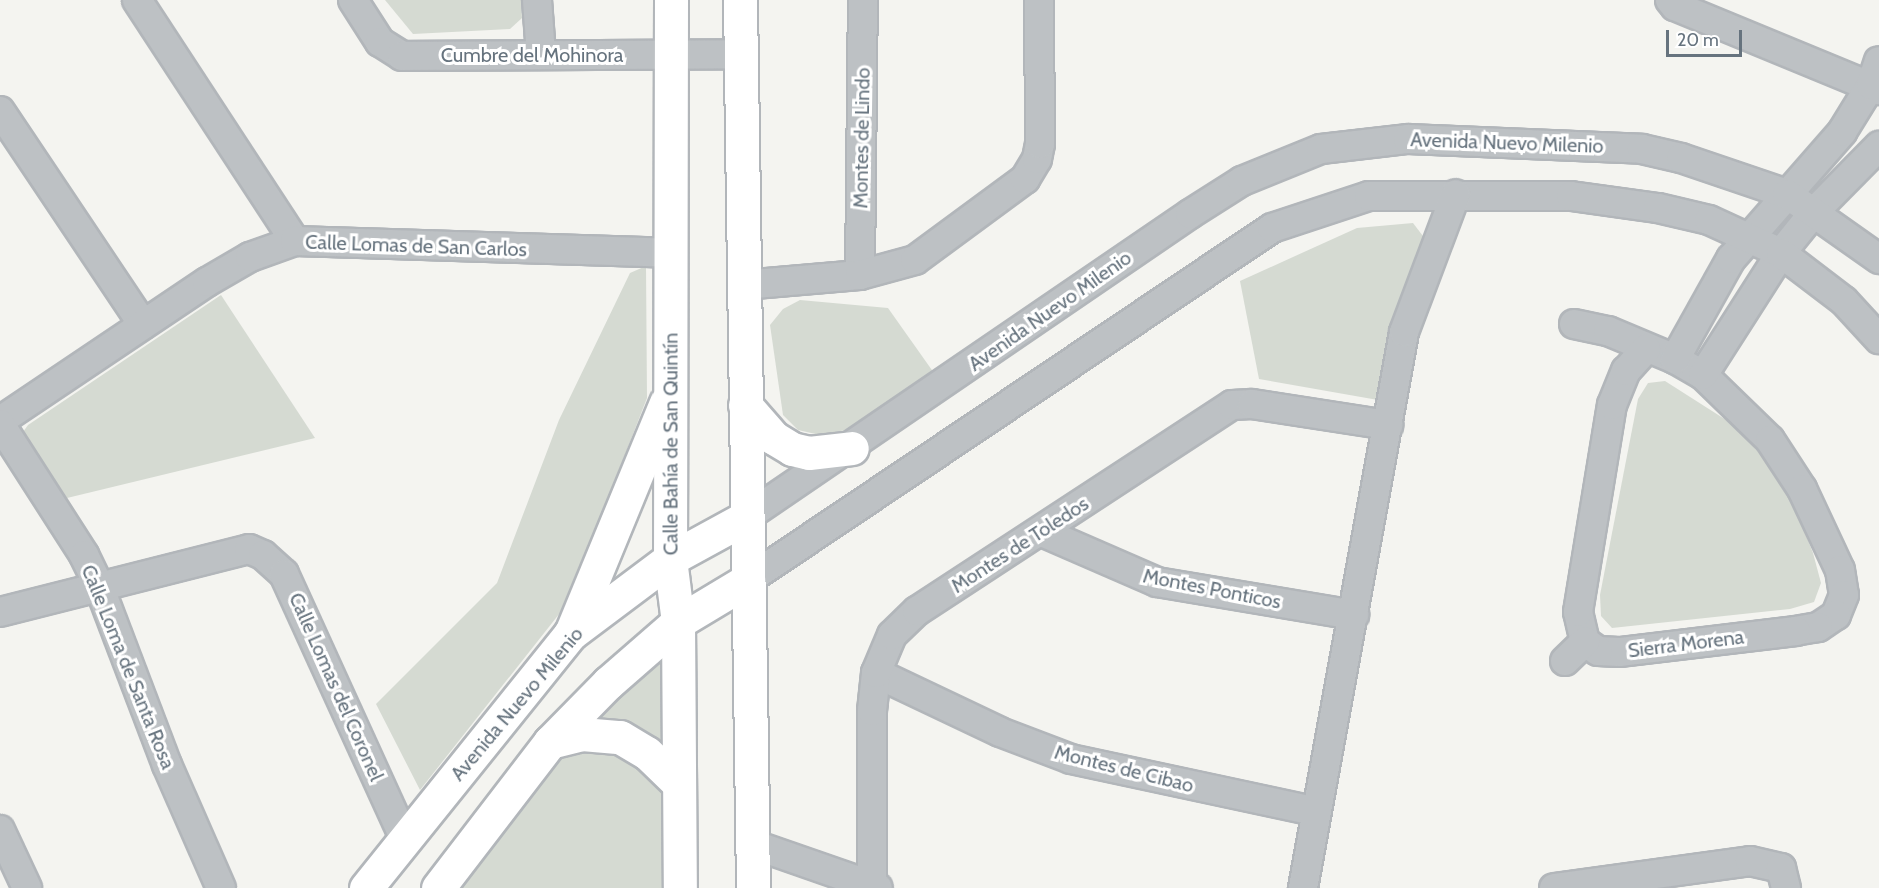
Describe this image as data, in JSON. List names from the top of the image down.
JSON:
{
  "streets": {
    "street": [
      "Cumbre del Mohinora",
      "Montes de Lindo",
      "Avenida Nuevo Milenio",
      "Calle Lomas de San Carlos",
      "Calle Bahía de San Quintín",
      "Montes de Toledos",
      "Montes Ponticos",
      "Sierra Morena",
      "Calle Loma de Santa Rosa",
      "Calle Lomas del Coronel",
      "Montes de Cibao"
    ]
  },
  "crossings": [
    ["Cumbre del Mohinora", "Calle Bahía de San Quintín"],
    ["Avenida Nuevo Milenio", "Calle Bahía de San Quintín"],
    ["Avenida Nuevo Milenio", "Calle Lomas del Coronel"],
    ["Calle Lomas de San Carlos", "Calle Bahía de San Quintín"],
    ["Calle Lomas de San Carlos", "Calle Loma de Santa Rosa"],
    ["Montes de Toledos", "Montes Ponticos"],
    ["Montes de Toledos", "Montes de Cibao"],
    ["Calle Loma de Santa Rosa", "Calle Lomas del Coronel"]
  ],
  "scale_bar": "20 m"
}
